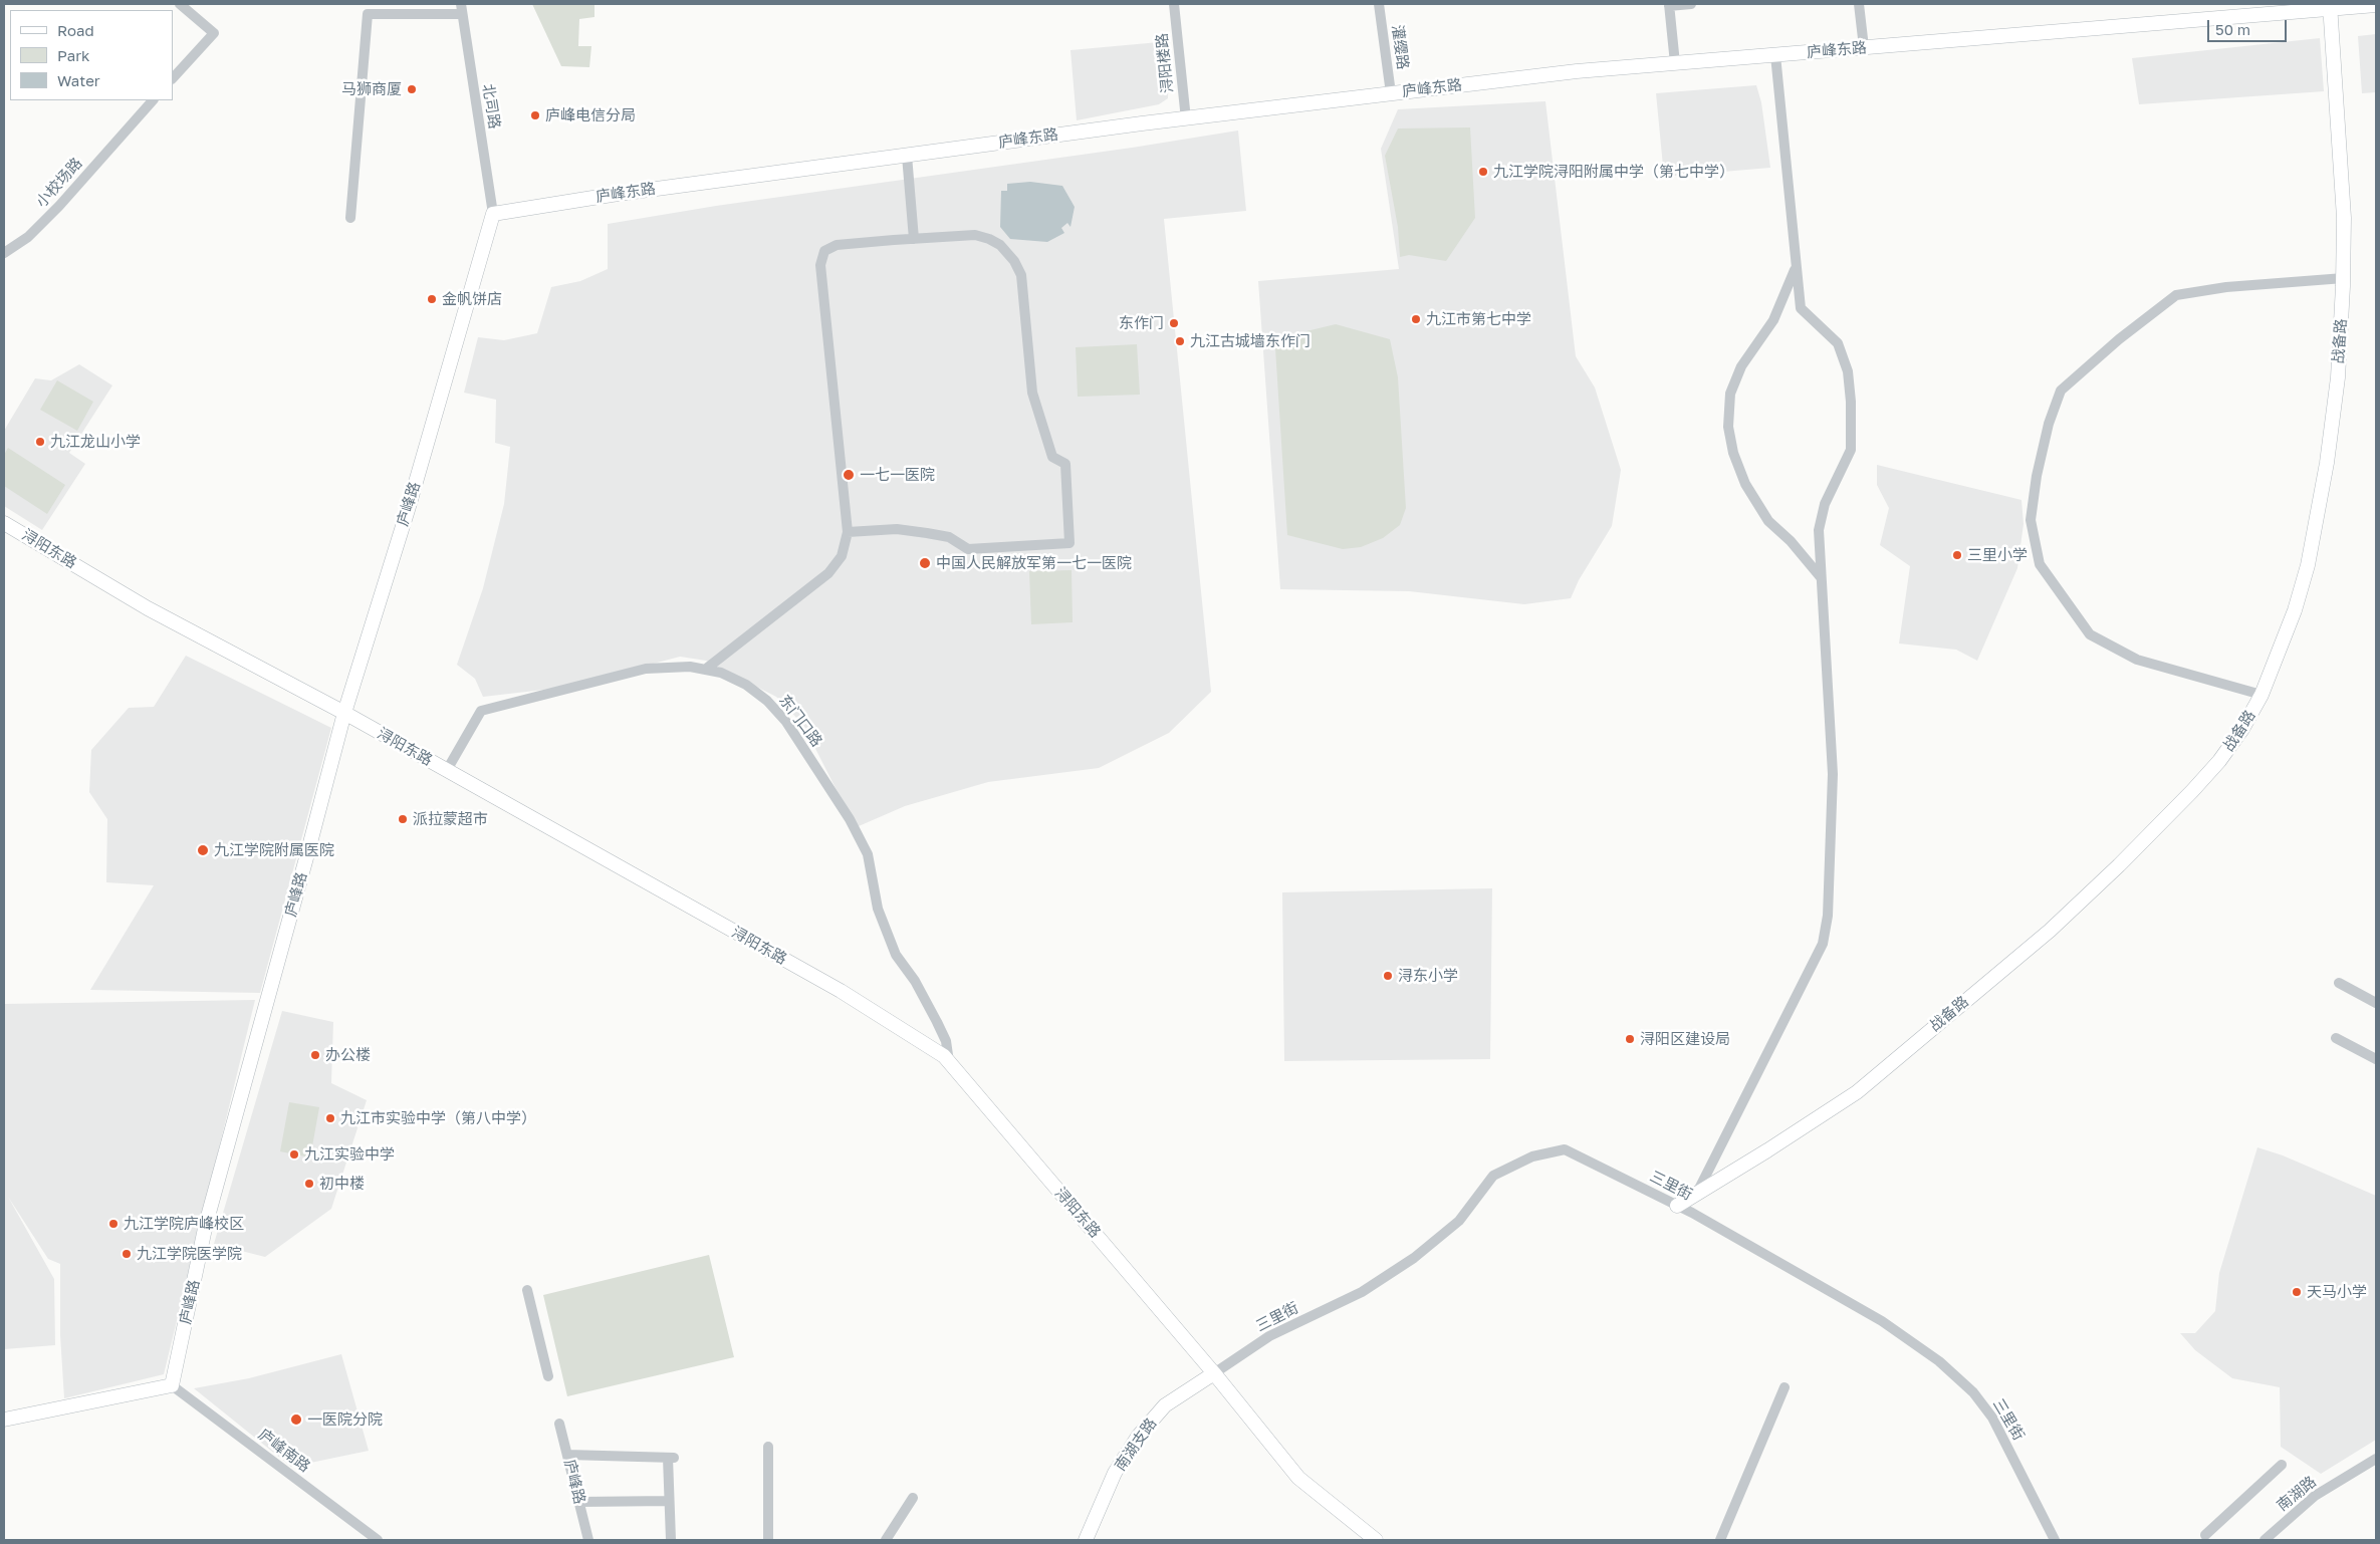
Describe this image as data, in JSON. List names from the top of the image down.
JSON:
{
  "streets": {
    "main road": [
      "庐峰东路",
      "战备路",
      "庐峰路",
      "浔阳东路",
      "南湖支路"
    ],
    "street": [
      "灌缨路",
      "浔阳楼路",
      "北司路",
      "小校场路",
      "东门口路",
      "三里街",
      "庐峰南路",
      "南湖路"
    ]
  },
  "crossings": [
    ["灌缨路", "庐峰东路"],
    ["庐峰东路", "浔阳楼路"],
    ["庐峰东路", "北司路"],
    ["庐峰东路", "战备路"],
    ["庐峰东路", "庐峰路"],
    ["北司路", "庐峰路"],
    ["战备路", "三里街"],
    ["庐峰路", "浔阳东路"],
    ["庐峰路", "庐峰南路"],
    ["浔阳东路", "东门口路"],
    ["浔阳东路", "三里街"],
    ["浔阳东路", "南湖支路"],
    ["三里街", "南湖支路"]
  ],
  "places": [
    "马狮商厦",
    "庐峰电信分局",
    "九江学院浔阳附属中学（第七中学）",
    "金帆饼店",
    "九江市第七中学",
    "东作门",
    "九江古城墙东作门",
    "九江龙山小学",
    "一七一医院",
    "三里小学",
    "中国人民解放军第一七一医院",
    "派拉蒙超市",
    "九江学院附属医院",
    "浔东小学",
    "浔阳区建设局",
    "办公楼",
    "九江市实验中学（第八中学）",
    "九江实验中学",
    "初中楼",
    "九江学院庐峰校区",
    "九江学院医学院",
    "天马小学",
    "一医院分院"
  ],
  "legend": ["Road", "Park", "Water"],
  "scale_bar": "50 m"
}
